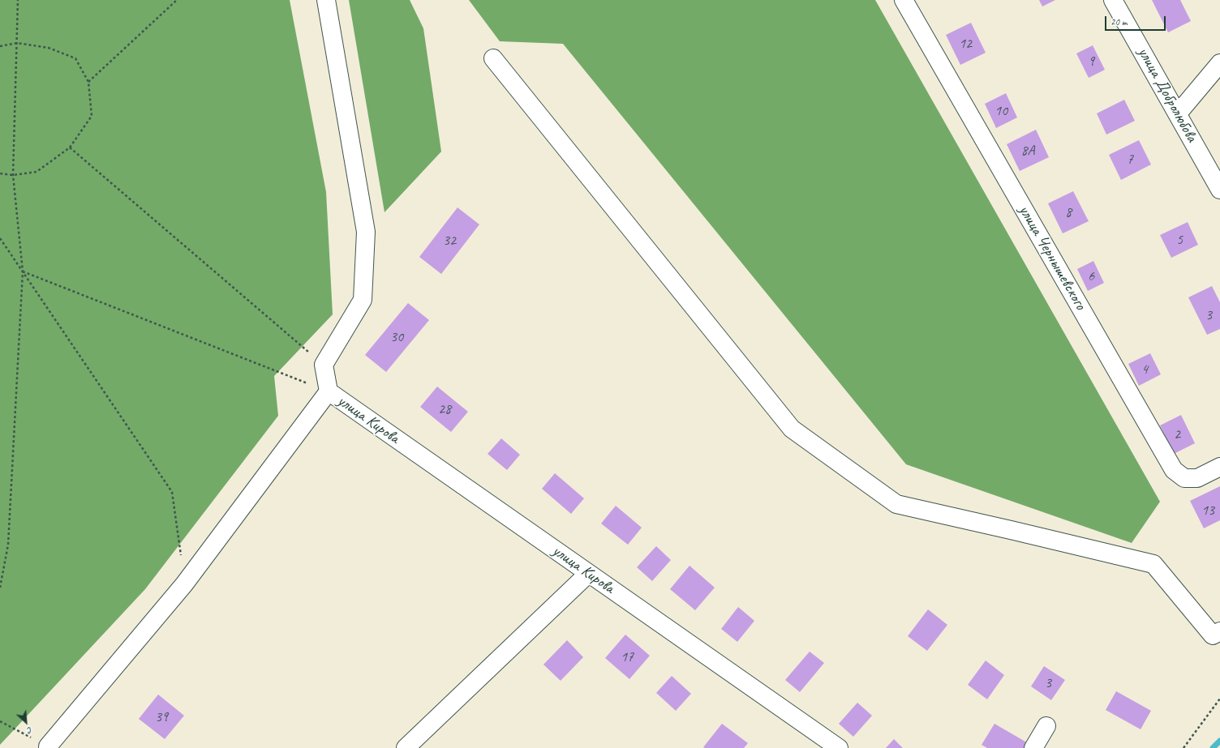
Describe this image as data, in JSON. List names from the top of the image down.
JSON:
{
  "streets": {
    "street": ["улица Добролюбова", "улица Чернышевского", "улица Кирова"]
  },
  "house_numbers": [
    "12",
    "9",
    "10",
    "8А",
    "7",
    "8",
    "5",
    "32",
    "6",
    "3",
    "30",
    "4",
    "28",
    "2",
    "13",
    "17",
    "3",
    "39"
  ],
  "scale_bar": "20 m",
  "north": "bottom right"
}
